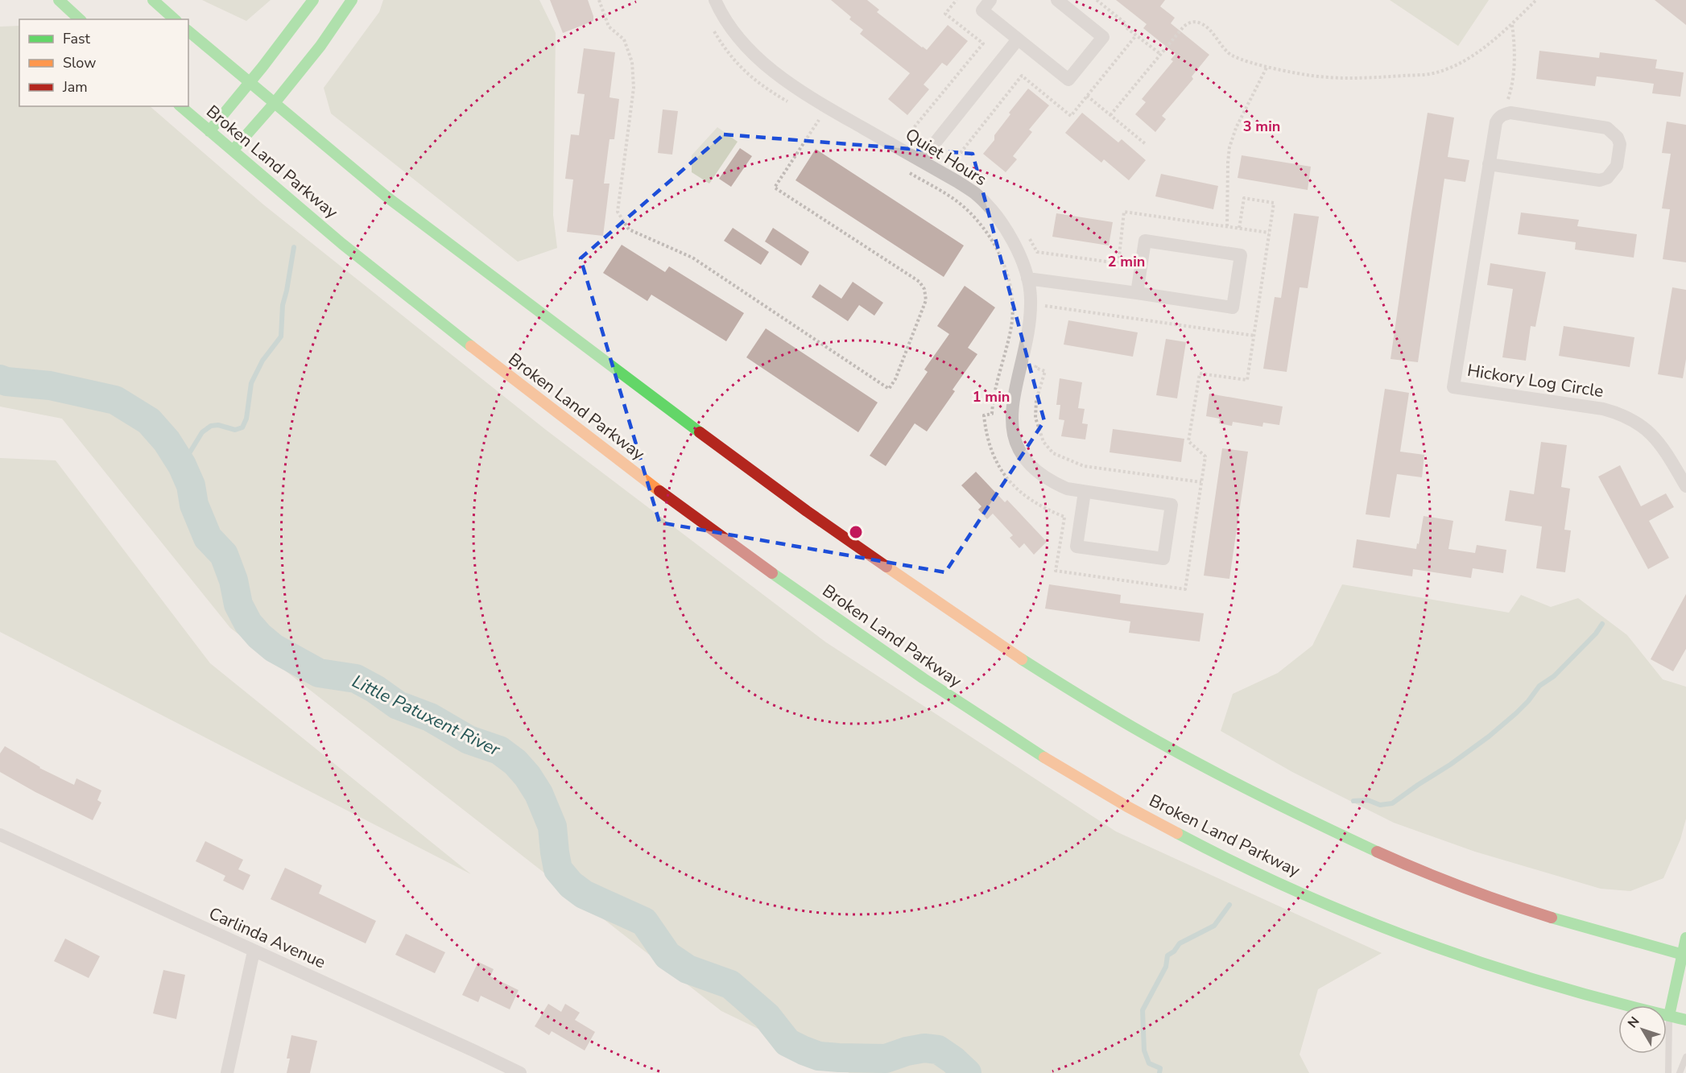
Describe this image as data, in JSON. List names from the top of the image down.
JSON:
{
  "streets": {
    "main road": ["Broken Land Parkway"],
    "street": ["Quiet Hours", "Hickory Log Circle", "Carlinda Avenue"]
  },
  "water": ["Little Patuxent River"],
  "legend": ["Fast", "Slow", "Jam"],
  "north": "top left",
  "rings": ["3 min", "2 min", "1 min"]
}
